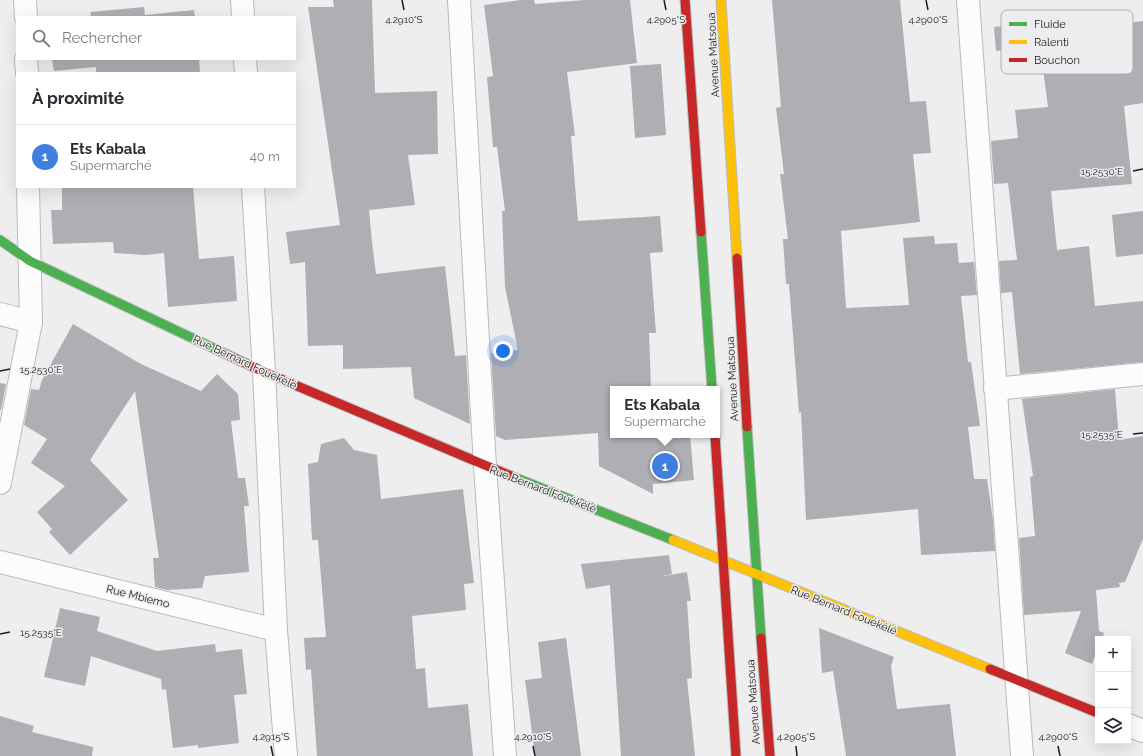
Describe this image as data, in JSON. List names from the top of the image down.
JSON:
{
  "streets": {
    "street": ["Avenue Matsoua", "Rue Bernard Fouékélé", "Rue Mbiemo"]
  },
  "crossings": [
    ["Avenue Matsoua", "Rue Bernard Fouékélé"]
  ],
  "legend": ["Fluide", "Ralenti", "Bouchon"],
  "page": {
    "search": "Rechercher",
    "heading": "À proximité",
    "list": [
      {
        "mark": "1",
        "name": "Ets Kabala",
        "note": "Supermarché",
        "value": "40 m"
      }
    ],
    "popup": ["Ets Kabala", "Supermarché"],
    "pins": "1",
    "map_buttons": ["+", "−"]
  },
  "coordinates": [
    "4.2910°S",
    "4.2905°S",
    "4.2900°S",
    "15.2530°E",
    "15.2535°E",
    "4.2915°S"
  ]
}
